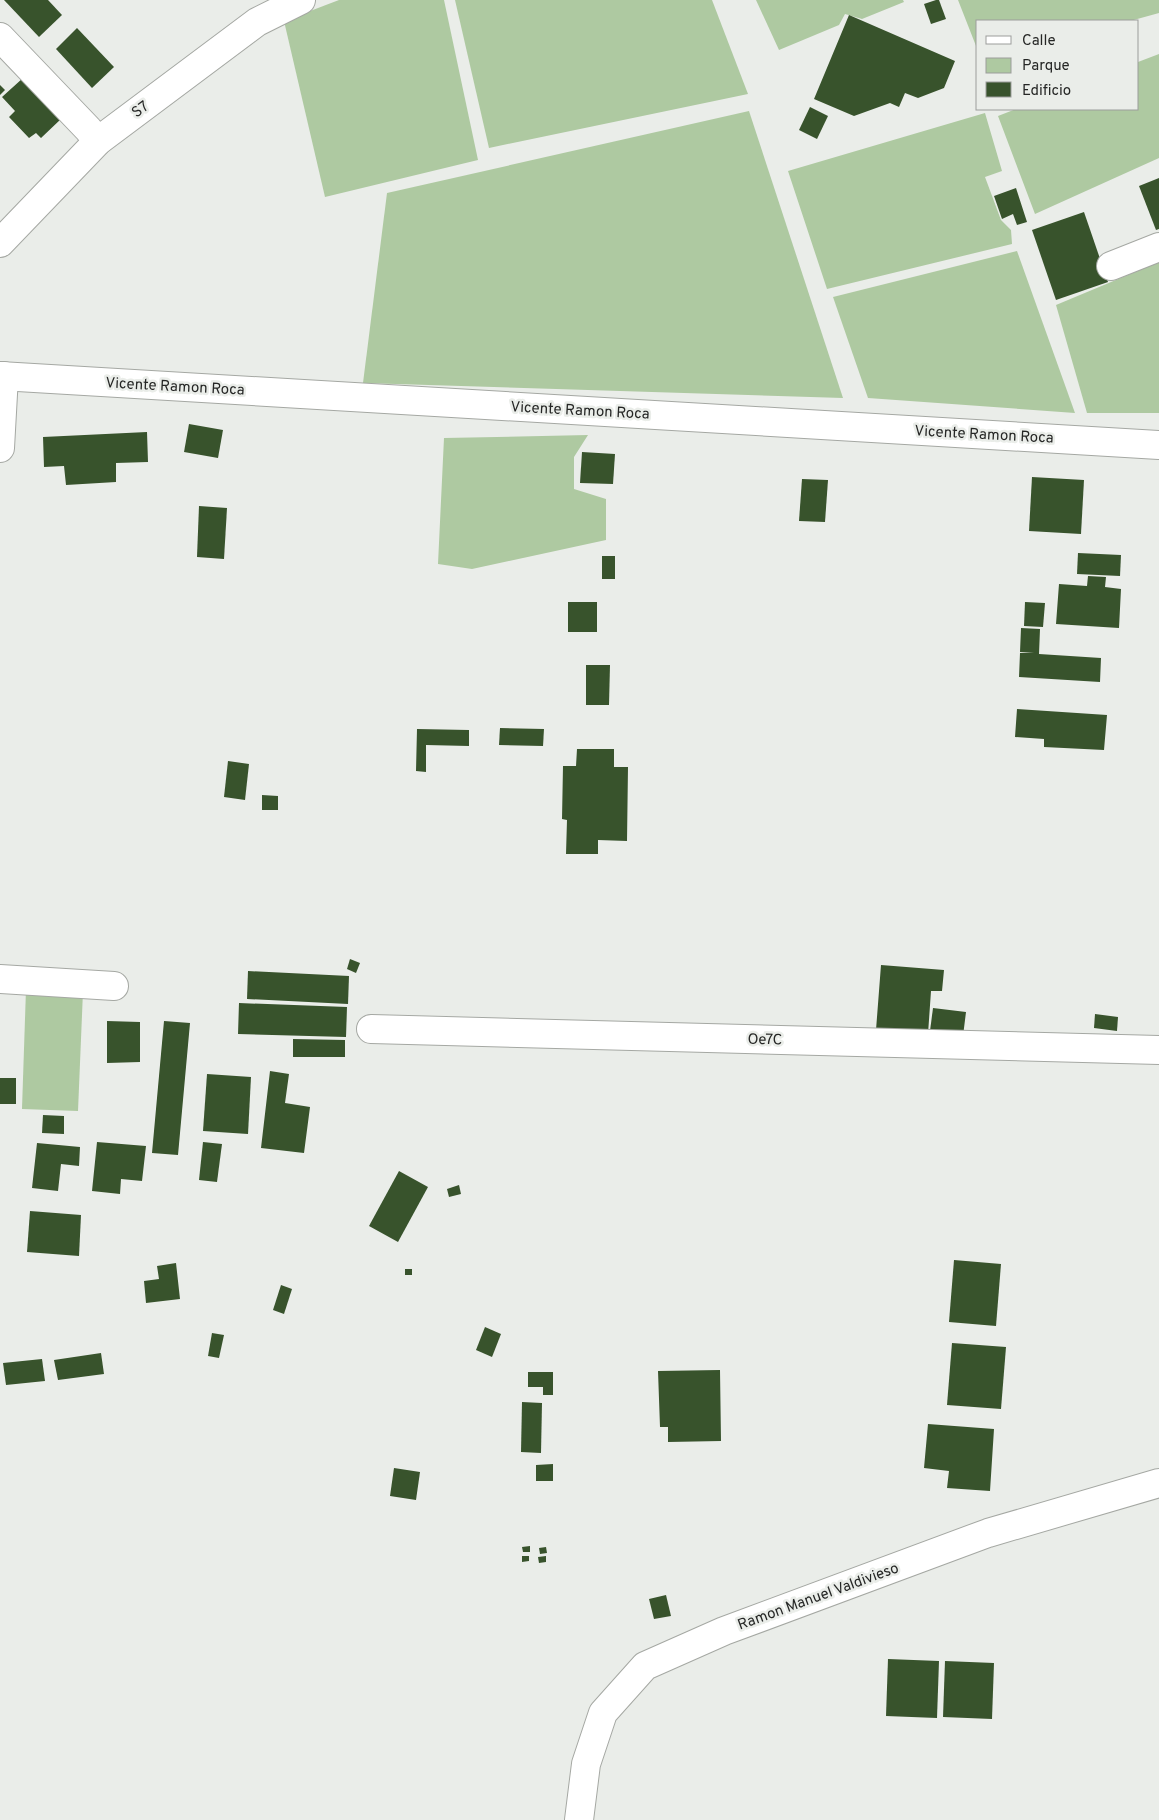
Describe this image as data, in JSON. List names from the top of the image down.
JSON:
{
  "streets": {
    "street": [
      "S7",
      "Vicente Ramon Roca",
      "Oe7C",
      "Ramon Manuel Valdivieso"
    ]
  },
  "legend": ["Calle", "Parque", "Edificio"]
}
